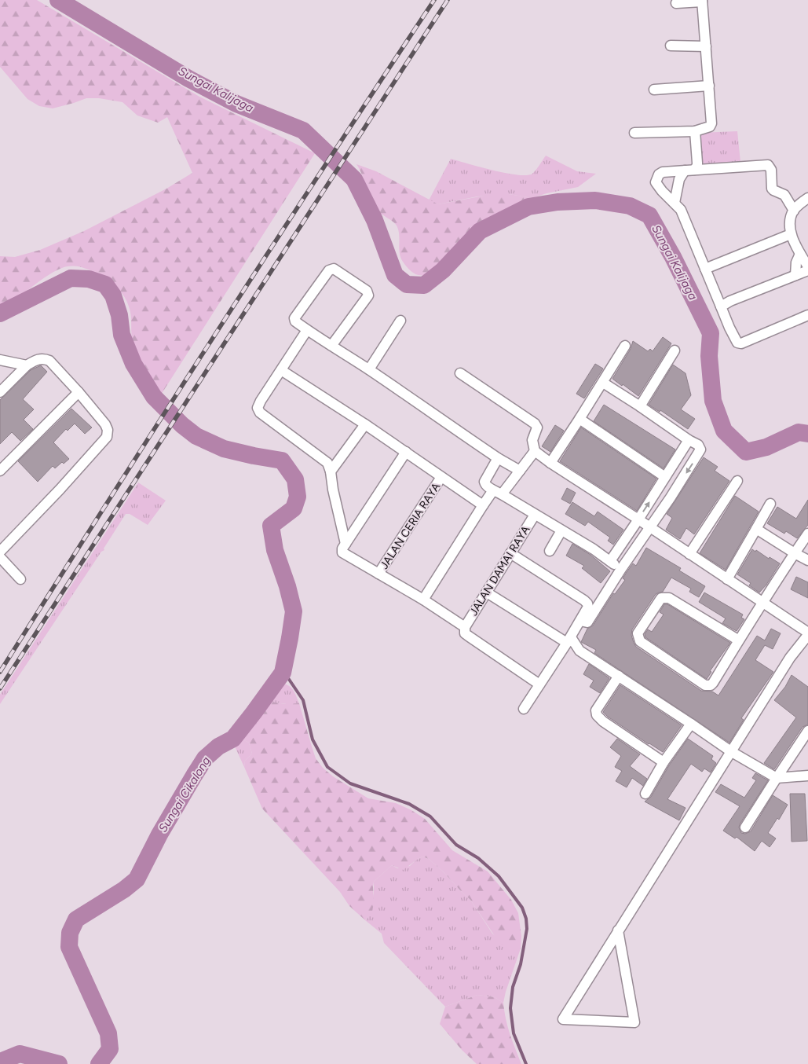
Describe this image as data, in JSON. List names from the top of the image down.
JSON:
{
  "streets": {
    "street": ["JALAN CERIA RAYA", "JALAN DAMAI RAYA"]
  },
  "water": ["Sungai Kalijaga", "Sungai Cikalong"]
}
